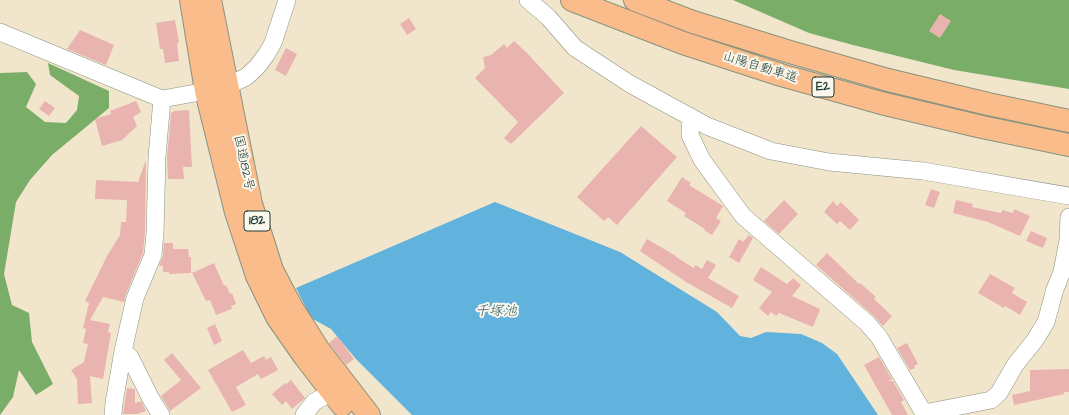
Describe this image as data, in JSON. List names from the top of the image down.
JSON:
{
  "streets": {
    "highway": [
      "山陽自動車道",
      "E2",
      "国道182号",
      "182"
    ]
  },
  "water": ["千塚池"]
}
